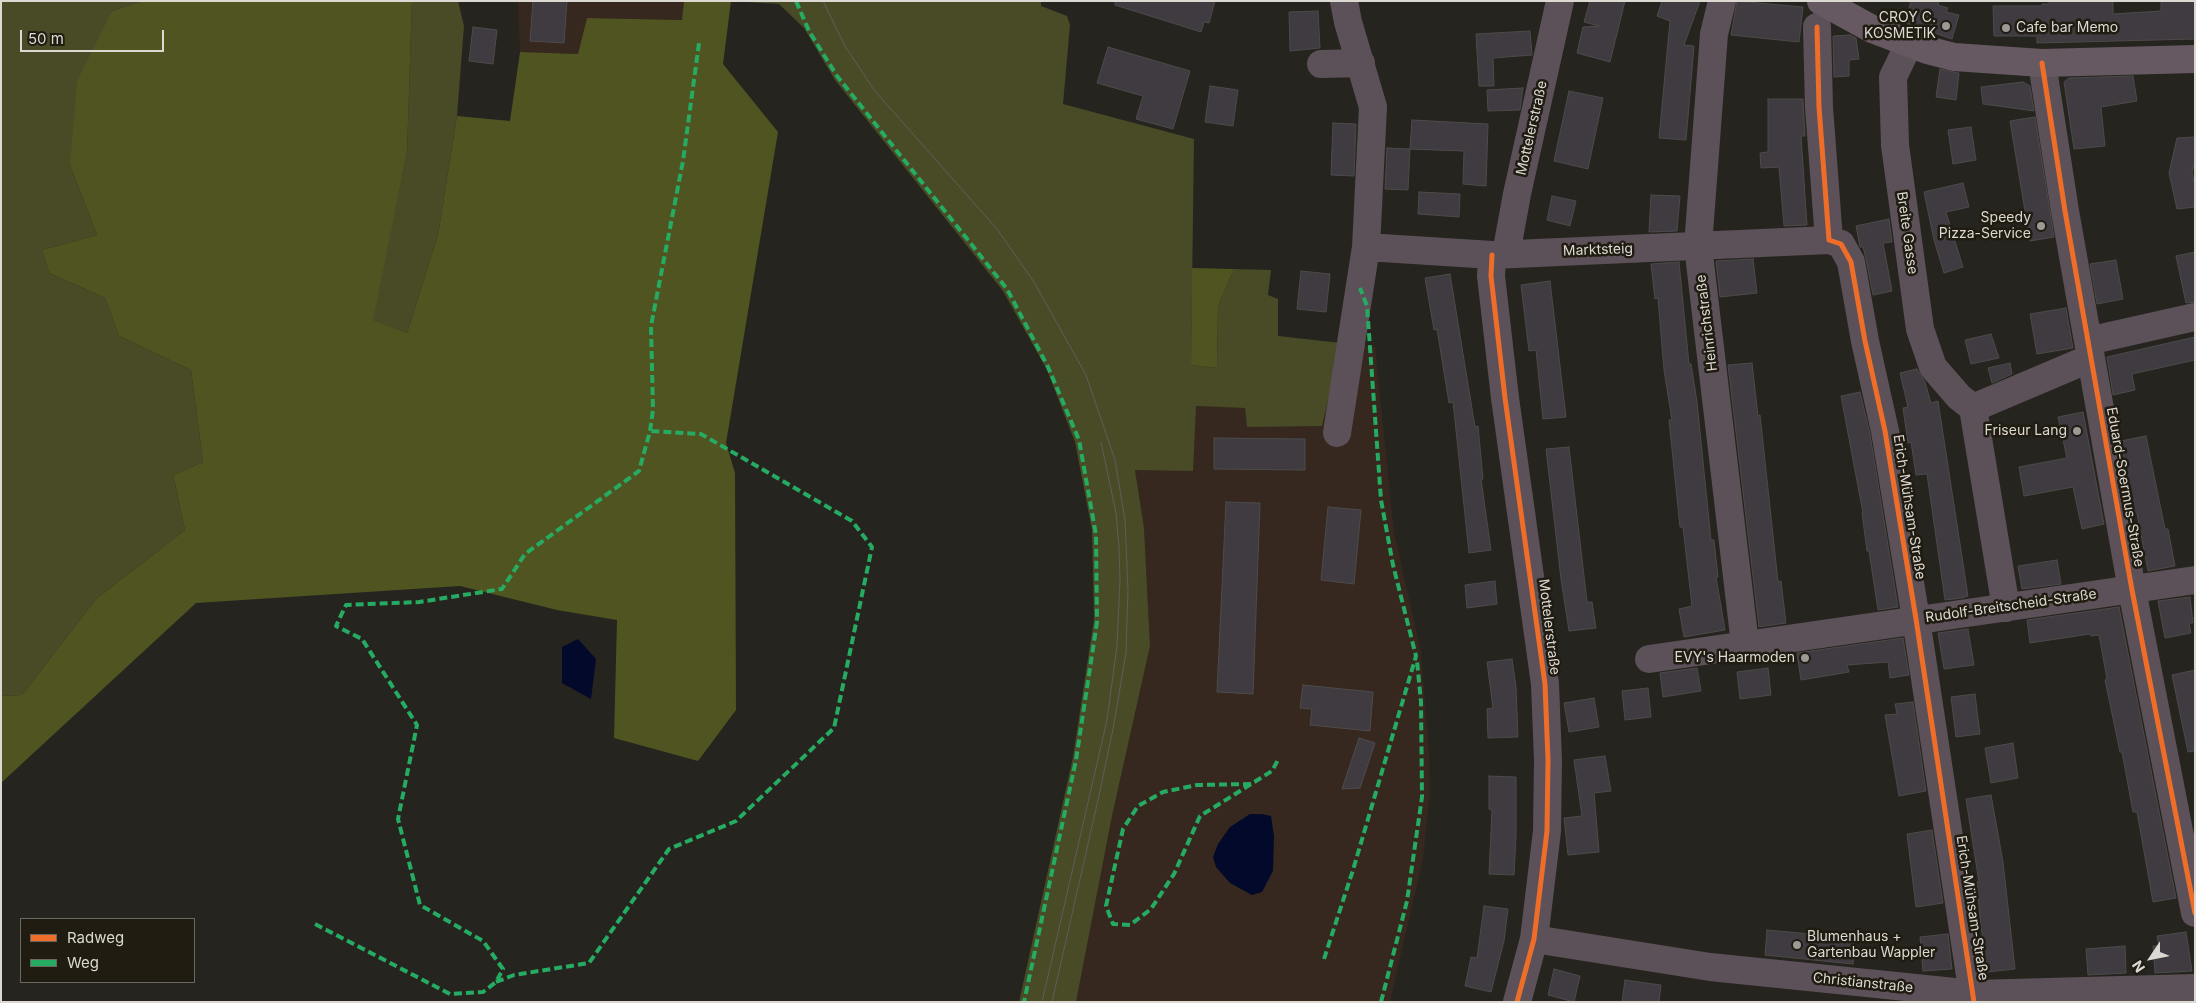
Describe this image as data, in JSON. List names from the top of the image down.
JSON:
{
  "streets": {
    "street": [
      "Mottelerstraße",
      "Breite Gasse",
      "Marktsteig",
      "Heinrichstraße",
      "Eduard-Soermus-Straße",
      "Erich-Mühsam-Straße",
      "Rudolf-Breitscheid-Straße",
      "Christianstraße"
    ]
  },
  "crossings": [
    ["Mottelerstraße", "Marktsteig"],
    ["Mottelerstraße", "Christianstraße"],
    ["Marktsteig", "Heinrichstraße"],
    ["Marktsteig", "Erich-Mühsam-Straße"],
    ["Heinrichstraße", "Rudolf-Breitscheid-Straße"],
    ["Eduard-Soermus-Straße", "Rudolf-Breitscheid-Straße"],
    ["Erich-Mühsam-Straße", "Rudolf-Breitscheid-Straße"],
    ["Erich-Mühsam-Straße", "Christianstraße"]
  ],
  "places": [
    "CROY C. KOSMETIK",
    "Cafe bar Memo",
    "Speedy Pizza-Service",
    "Friseur Lang",
    "EVY's Haarmoden",
    "Blumenhaus + Gartenbau Wappler"
  ],
  "legend": ["Radweg", "Weg"],
  "scale_bar": "50 m",
  "north": "bottom left"
}
